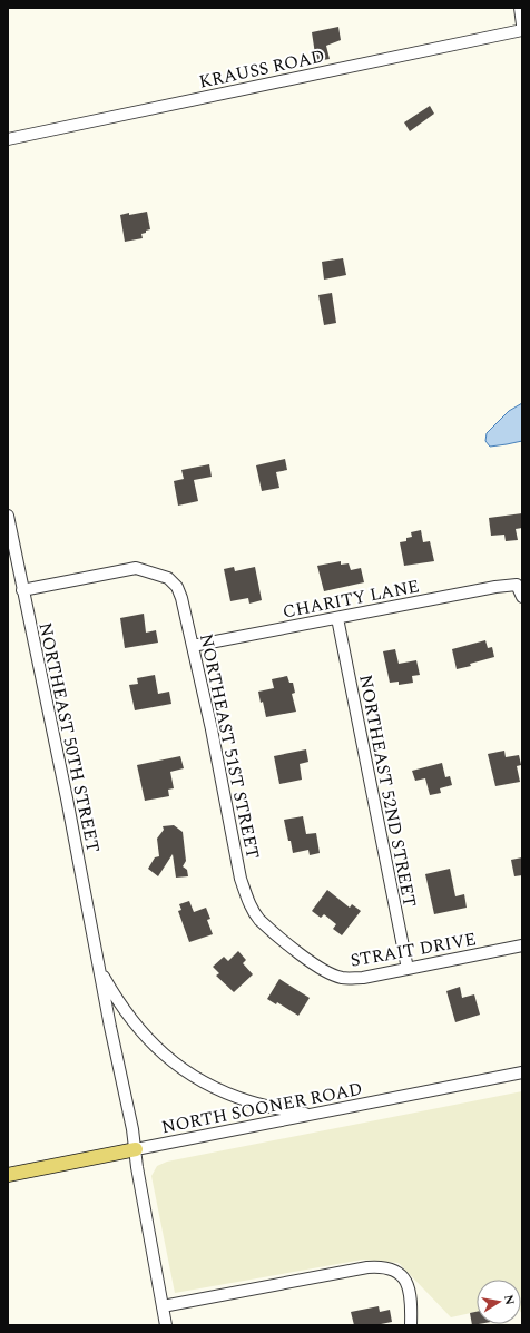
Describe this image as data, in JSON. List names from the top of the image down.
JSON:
{
  "streets": {
    "main road": ["NORTH SOONER ROAD"],
    "street": [
      "KRAUSS ROAD",
      "CHARITY LANE",
      "NORTHEAST 50TH STREET",
      "NORTHEAST 51ST STREET",
      "NORTHEAST 52ND STREET",
      "STRAIT DRIVE"
    ]
  },
  "crossings": [
    ["CHARITY LANE", "NORTHEAST 51ST STREET"],
    ["CHARITY LANE", "NORTHEAST 52ND STREET"],
    ["NORTHEAST 50TH STREET", "NORTHEAST 51ST STREET"],
    ["NORTHEAST 50TH STREET", "NORTH SOONER ROAD"],
    ["NORTHEAST 51ST STREET", "STRAIT DRIVE"],
    ["NORTHEAST 52ND STREET", "STRAIT DRIVE"]
  ],
  "north": "right"
}
